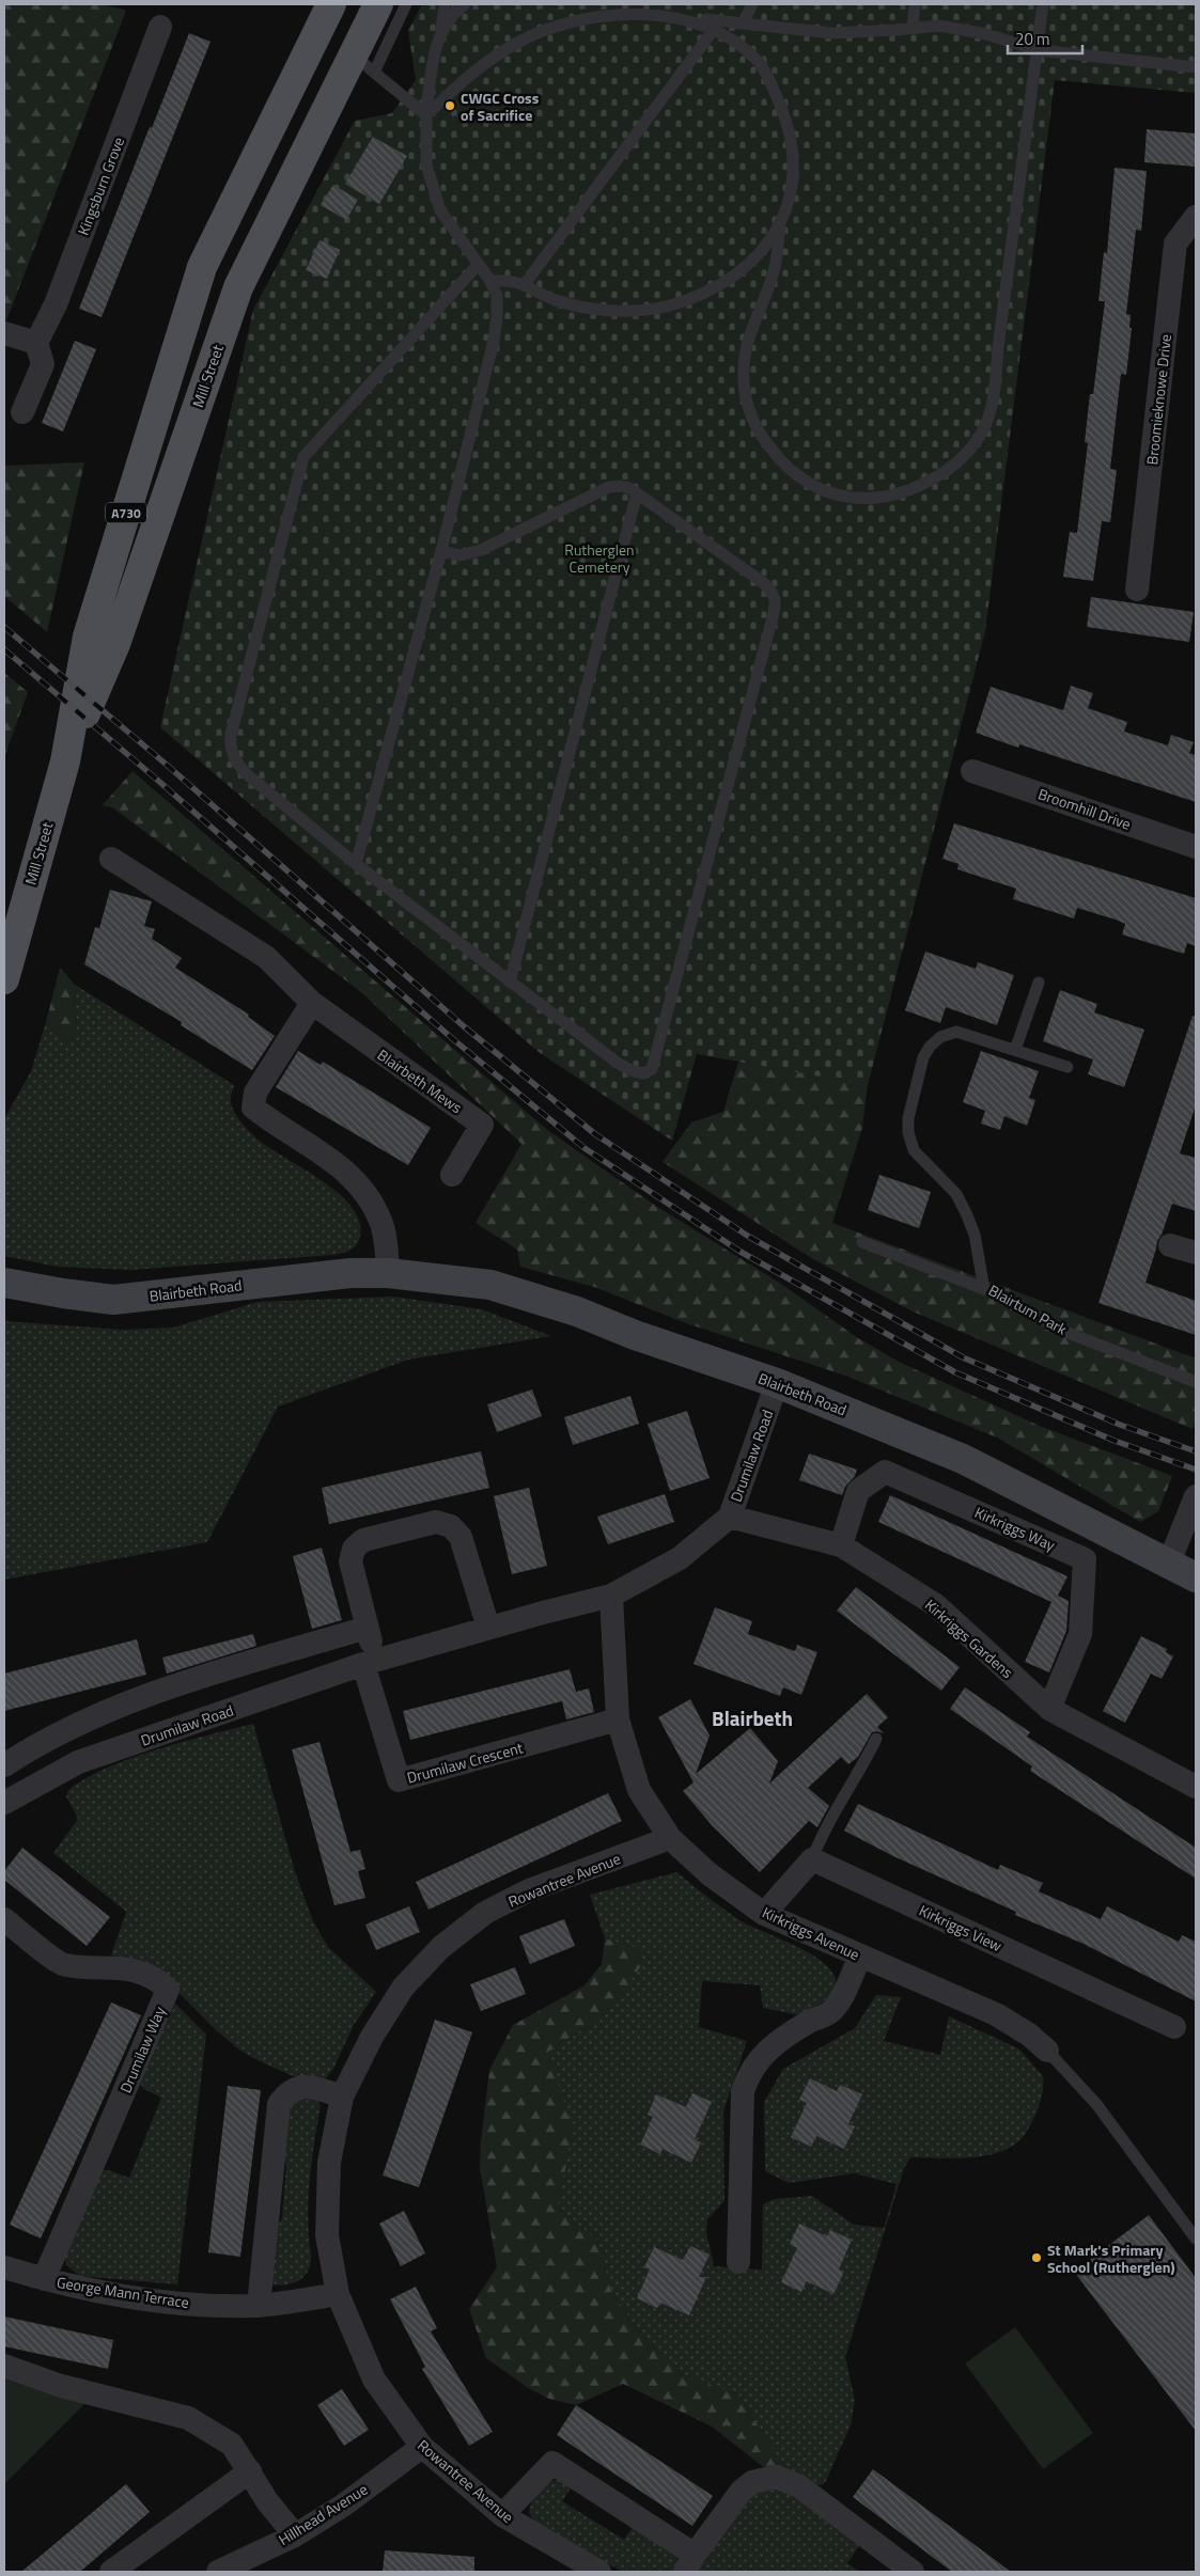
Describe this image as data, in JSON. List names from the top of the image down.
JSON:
{
  "streets": {
    "main road": ["Mill Street", "A730", "Blairbeth Road"],
    "street": [
      "Kingsburn Grove",
      "Broomieknowe Drive",
      "Broomhill Drive",
      "Blairbeth Mews",
      "Drumilaw Road",
      "Kirkriggs Way",
      "Kirkriggs Gardens",
      "Drumilaw Crescent",
      "Rowantree Avenue",
      "Kirkriggs View",
      "Kirkriggs Avenue",
      "Drumilaw Way",
      "George Mann Terrace",
      "Hillhead Avenue"
    ],
    "lane": ["Blairtum Park"]
  },
  "crossings": [
    ["Blairbeth Road", "Drumilaw Road"],
    ["Drumilaw Road", "Kirkriggs Gardens"],
    ["Drumilaw Road", "Drumilaw Crescent"],
    ["Drumilaw Road", "Kirkriggs Avenue"],
    ["Kirkriggs Way", "Kirkriggs Gardens"],
    ["Drumilaw Crescent", "Kirkriggs Avenue"],
    ["Rowantree Avenue", "Kirkriggs Avenue"],
    ["Rowantree Avenue", "George Mann Terrace"],
    ["Rowantree Avenue", "Hillhead Avenue"],
    ["Drumilaw Way", "George Mann Terrace"]
  ],
  "districts": ["Blairbeth"],
  "parks": ["Rutherglen Cemetery"],
  "places": ["CWGC Cross of Sacrifice", "St Mark's Primary School (Rutherglen)"],
  "scale_bar": "20 m"
}
